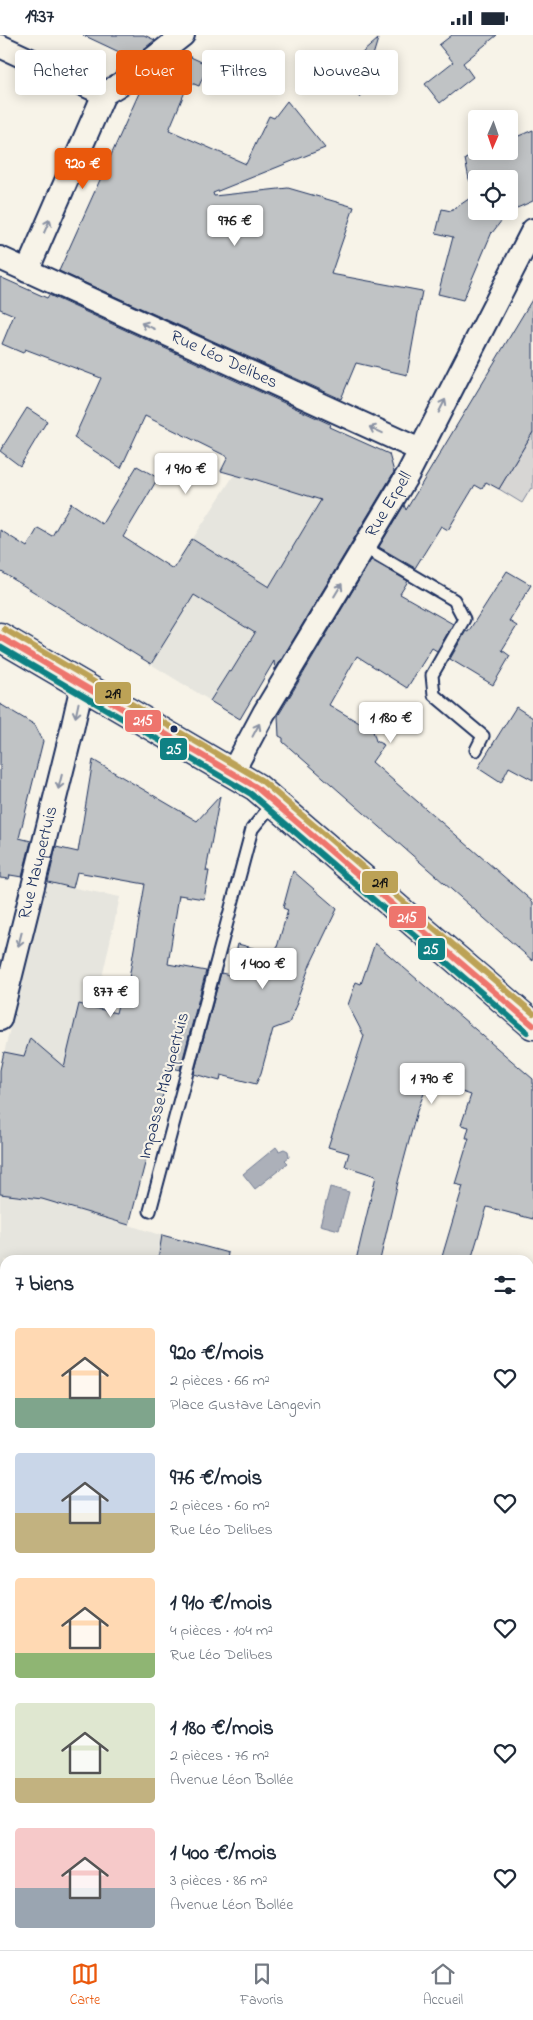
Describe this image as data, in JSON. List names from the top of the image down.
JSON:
{
  "streets": {
    "street": ["Rue Léo Delibes", "Rue Erpell", "Rue Maupertuis"],
    "lane": ["Impasse Maupertuis"]
  },
  "crossings": [
    ["Rue Léo Delibes", "Rue Erpell"]
  ],
  "one_way": ["Rue Léo Delibes", "Rue Erpell", "Rue Maupertuis"],
  "lines": ["transit line 219", "transit line 215", "transit line 25"],
  "north": "bottom",
  "page": {
    "status": "19:37",
    "chip": [
      "Acheter",
      "Louer",
      "Filtres",
      "Nouveau"
    ],
    "price": [
      "920 €",
      "976 €",
      "1 910 €",
      "1 180 €",
      "1 400 €",
      "877 €",
      "1 790 €"
    ],
    "heading": "7 biens",
    "list": [
      {
        "name": "920 €/mois",
        "note": "2 pièces · 66 m² · Place Gustave Langevin"
      },
      {
        "name": "976 €/mois",
        "note": "2 pièces · 60 m² · Rue Léo Delibes"
      },
      {
        "name": "1 910 €/mois",
        "note": "4 pièces · 104 m² · Rue Léo Delibes"
      },
      {
        "name": "1 180 €/mois",
        "note": "2 pièces · 76 m² · Avenue Léon Bollée"
      },
      {
        "name": "1 400 €/mois",
        "note": "3 pièces · 86 m² · Avenue Léon Bollée"
      }
    ],
    "tabs": ["Carte", "Favoris", "Accueil"]
  }
}
